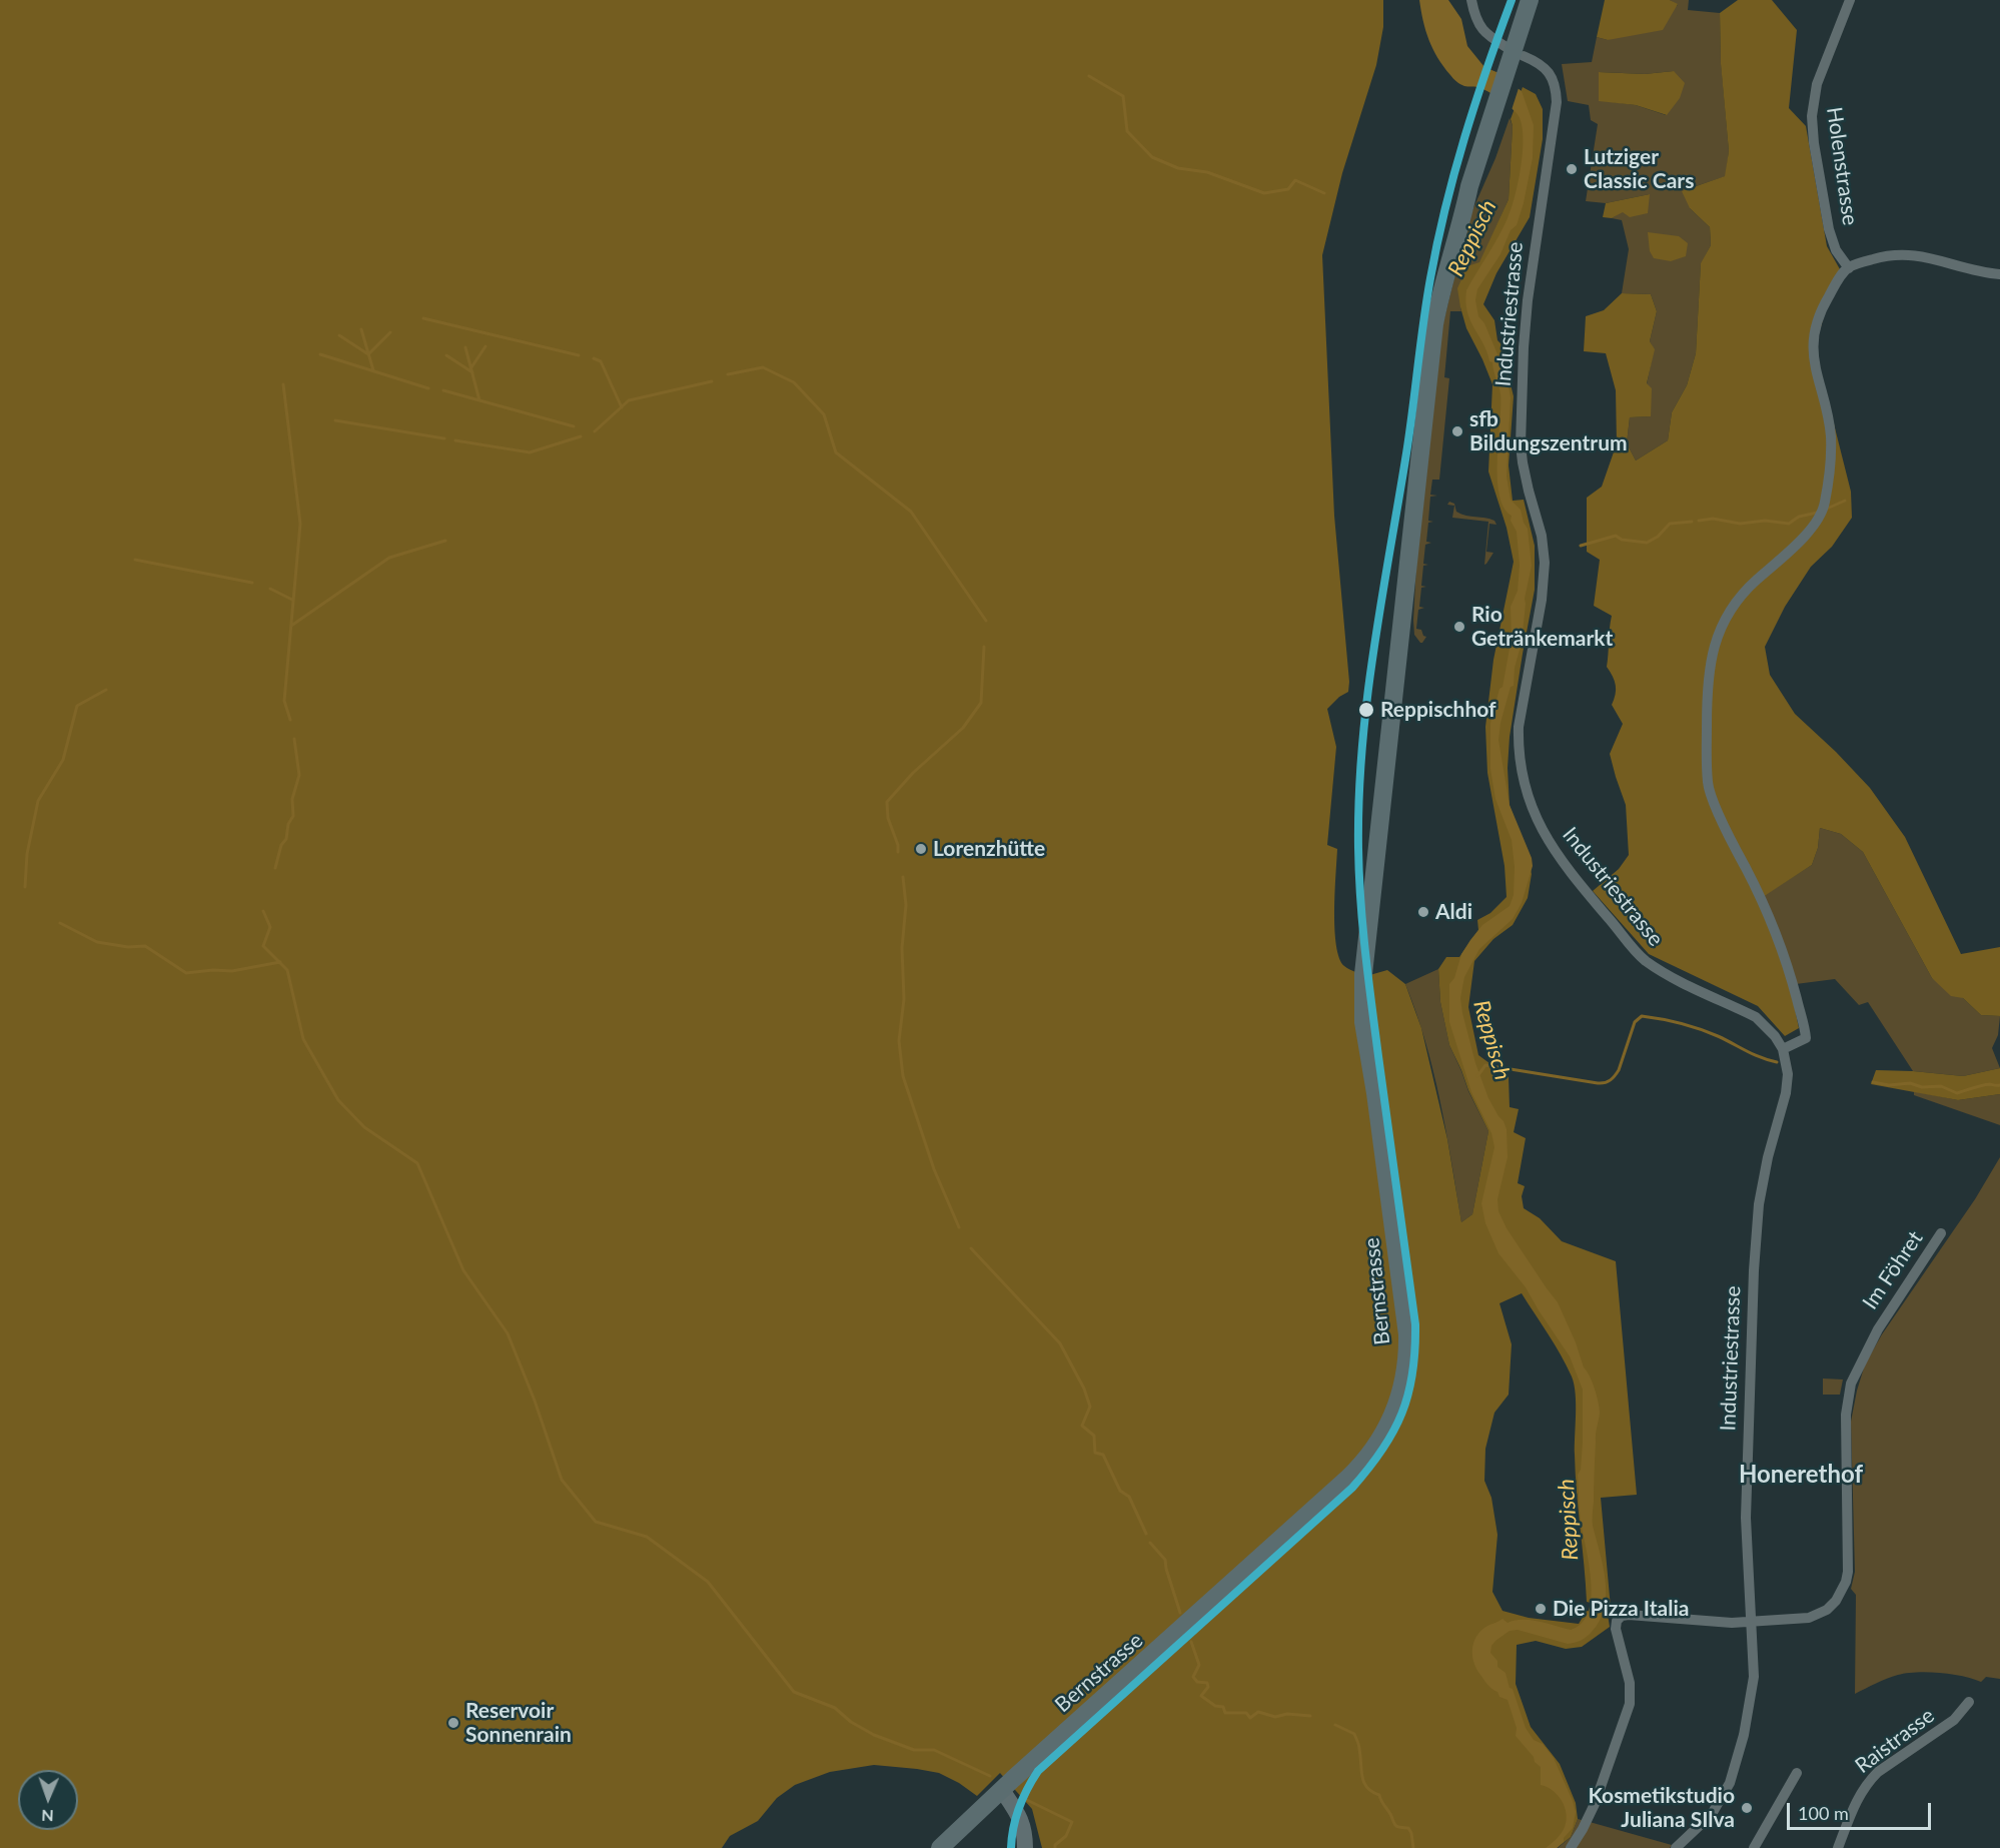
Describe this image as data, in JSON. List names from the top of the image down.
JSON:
{
  "streets": {
    "main road": ["Bernstrasse"],
    "street": [
      "Holenstrasse",
      "Industriestrasse",
      "Im Föhret",
      "Raistrasse"
    ]
  },
  "crossings": [
    ["Industriestrasse", "Im Föhret"],
    ["Industriestrasse", "Bernstrasse"]
  ],
  "districts": ["Honerethof"],
  "water": ["Reppisch"],
  "places": [
    "Lutziger Classic Cars",
    "sfb Bildungszentrum",
    "Rio Getränkemarkt",
    "Reppischhof",
    "Lorenzhütte",
    "Aldi",
    "Die Pizza Italia",
    "Reservoir Sonnenrain",
    "Kosmetikstudio Juliana SIlva"
  ],
  "scale_bar": "100 m",
  "north": "bottom"
}
